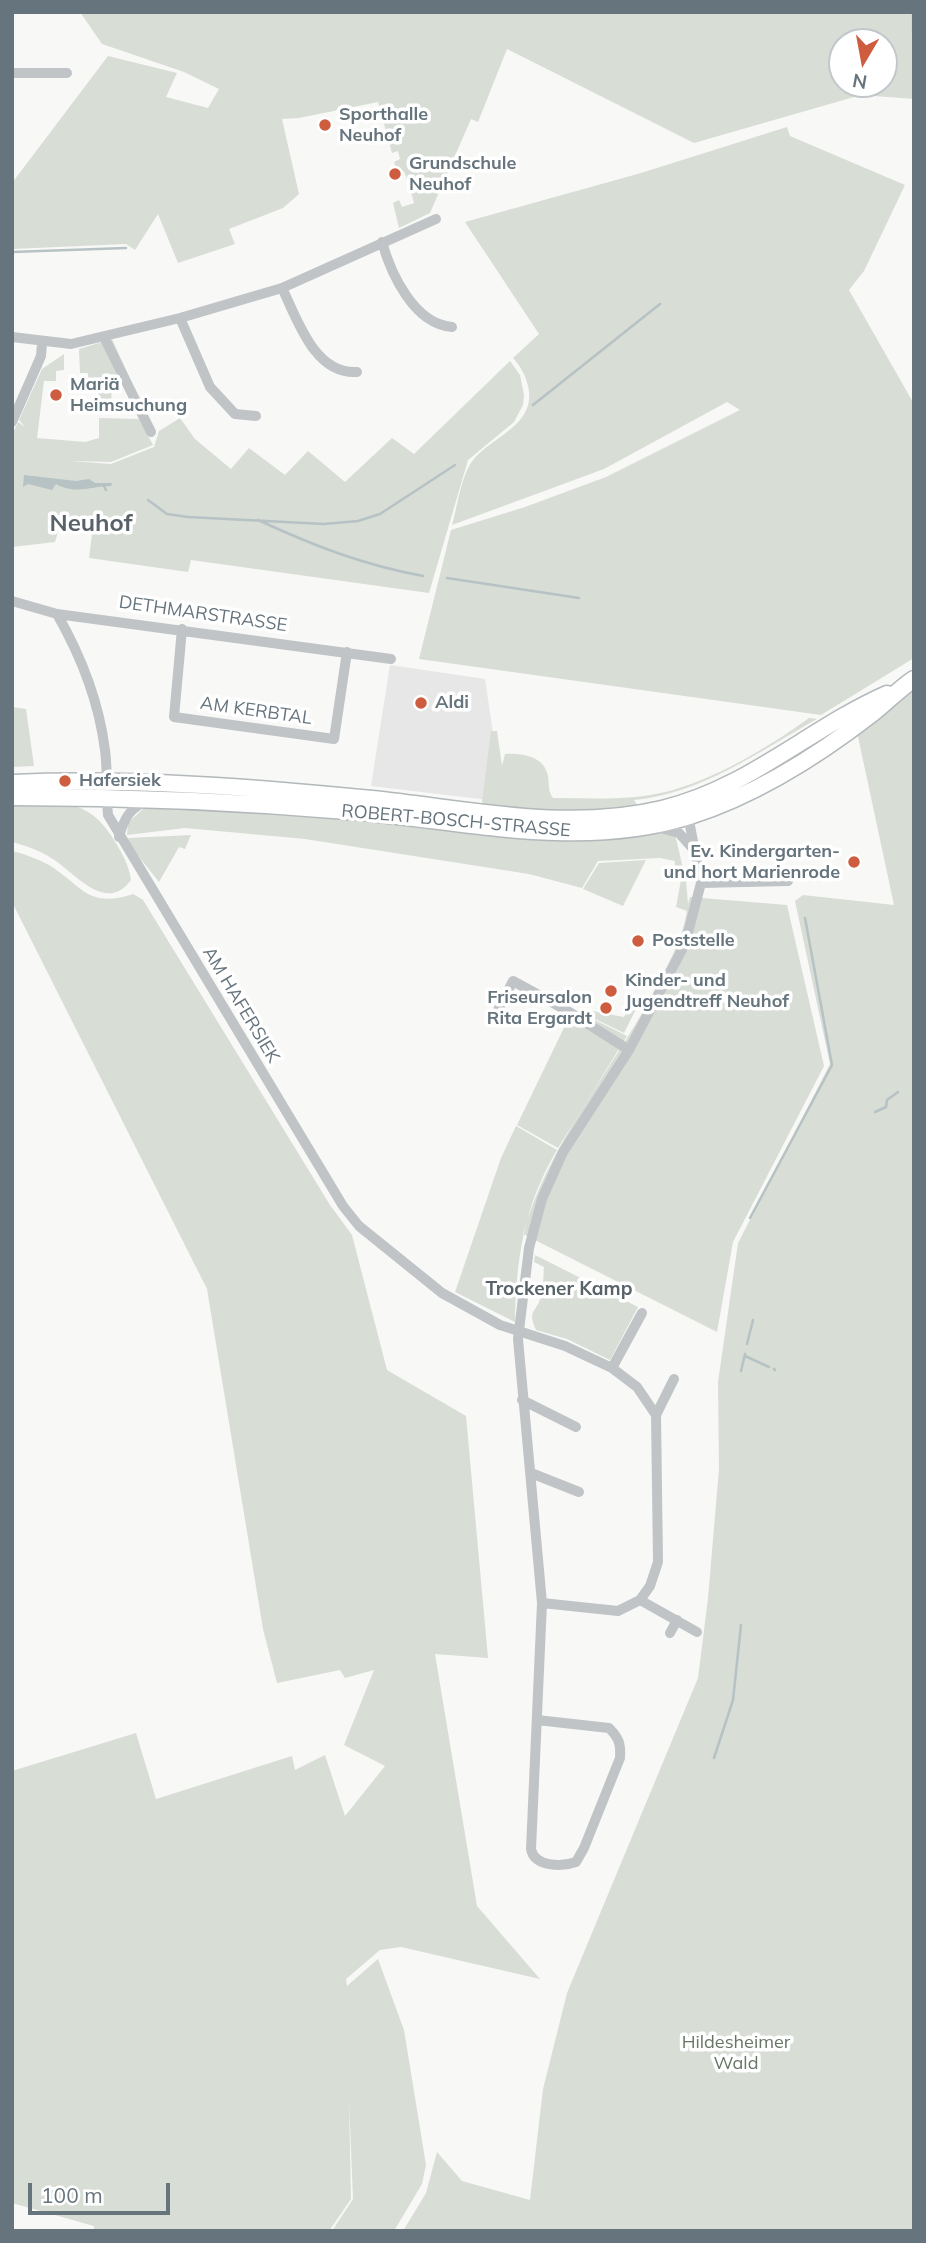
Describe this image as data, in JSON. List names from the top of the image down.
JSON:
{
  "streets": {
    "main road": ["ROBERT-BOSCH-STRASSE"],
    "street": ["DETHMARSTRASSE", "AM KERBTAL", "AM HAFERSIEK"]
  },
  "crossings": [
    ["DETHMARSTRASSE", "AM KERBTAL"],
    ["DETHMARSTRASSE", "AM HAFERSIEK"],
    ["ROBERT-BOSCH-STRASSE", "AM HAFERSIEK"]
  ],
  "districts": ["Neuhof", "Trockener Kamp"],
  "parks": ["Hildesheimer Wald"],
  "places": [
    "Sporthalle Neuhof",
    "Grundschule Neuhof",
    "Mariä Heimsuchung",
    "Aldi",
    "Hafersiek",
    "Ev. Kindergarten- und hort Marienrode",
    "Poststelle",
    "Kinder- und Jugendtreff Neuhof",
    "Friseursalon Rita Ergardt"
  ],
  "scale_bar": "100 m",
  "north": "bottom"
}
